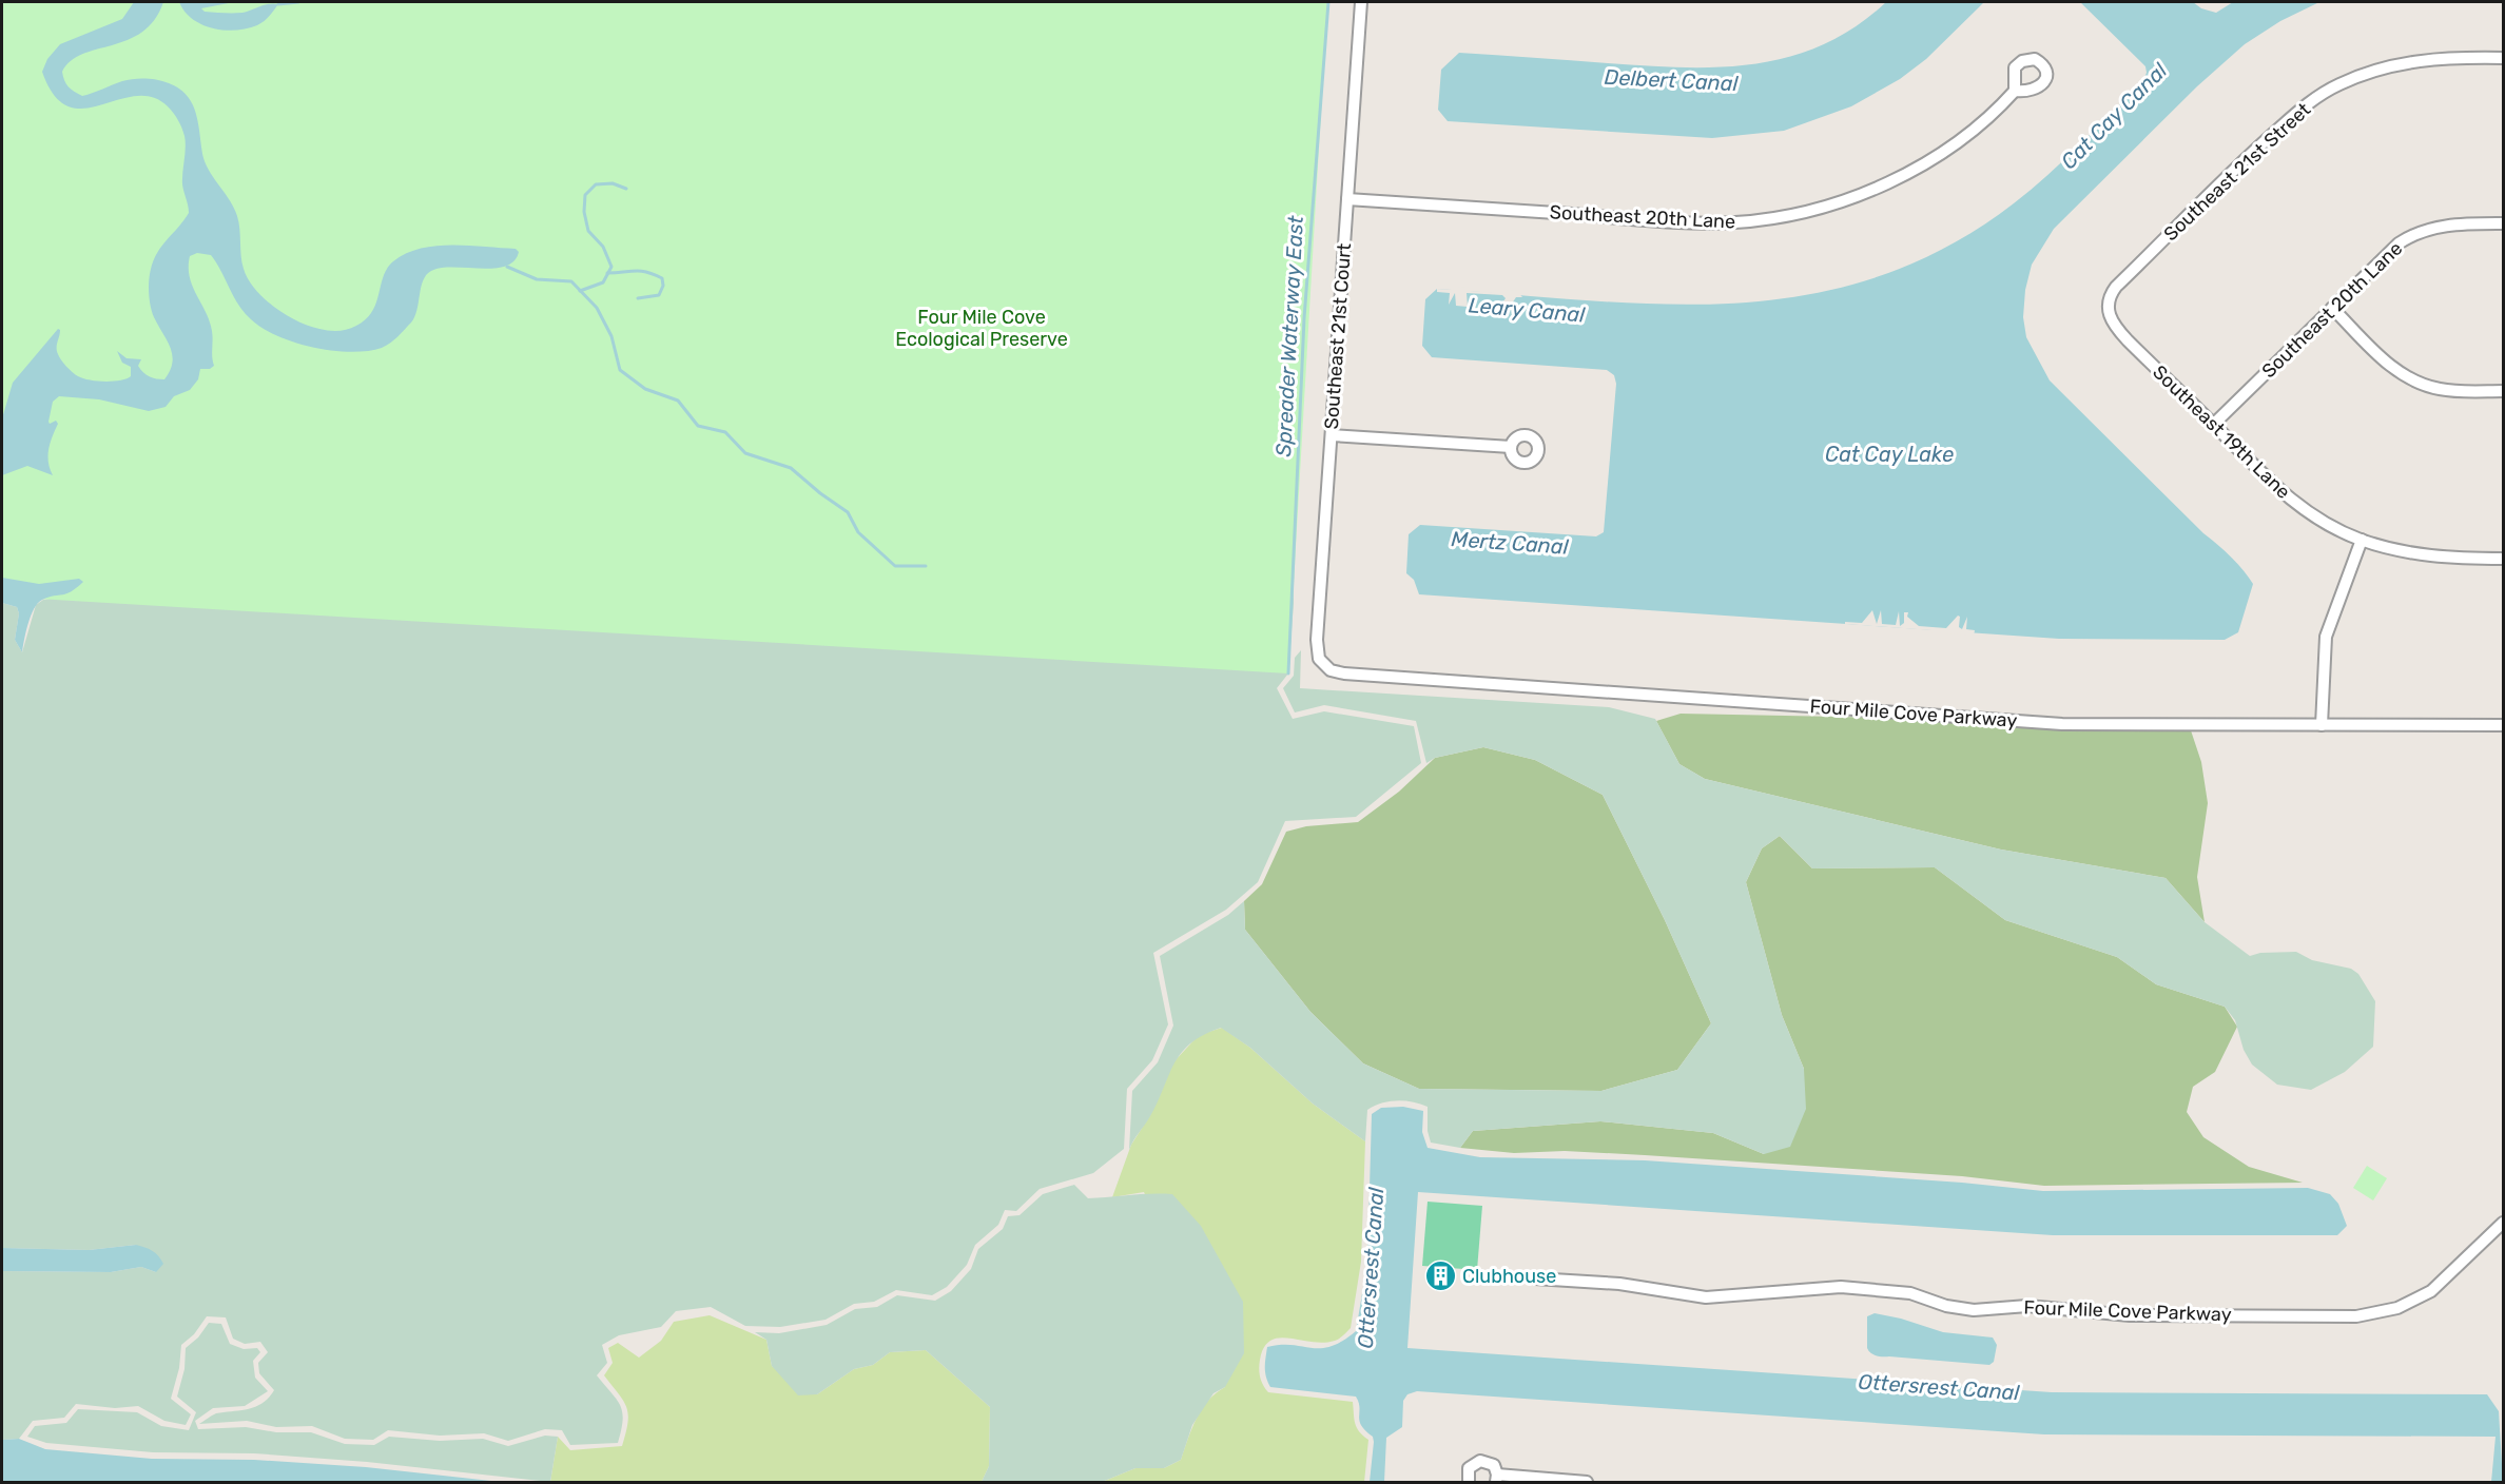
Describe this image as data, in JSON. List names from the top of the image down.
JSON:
{
  "streets": {
    "street": [
      "Southeast 21st Street",
      "Southeast 20th Lane",
      "Southeast 21st Court",
      "Southeast 19th Lane",
      "Four Mile Cove Parkway"
    ]
  },
  "crossings": [
    ["Southeast 21st Street", "Southeast 19th Lane"],
    ["Southeast 20th Lane", "Southeast 21st Court"],
    ["Southeast 20th Lane", "Southeast 19th Lane"],
    ["Southeast 21st Court", "Four Mile Cove Parkway"]
  ],
  "water": [
    "Delbert Canal",
    "Cat Cay Canal",
    "Leary Canal",
    "Spreader Waterway East",
    "Cat Cay Lake",
    "Mertz Canal",
    "Ottersrest Canal"
  ],
  "parks": ["Four Mile Cove Ecological Preserve"],
  "places": {
    "building": ["Clubhouse"]
  }
}
